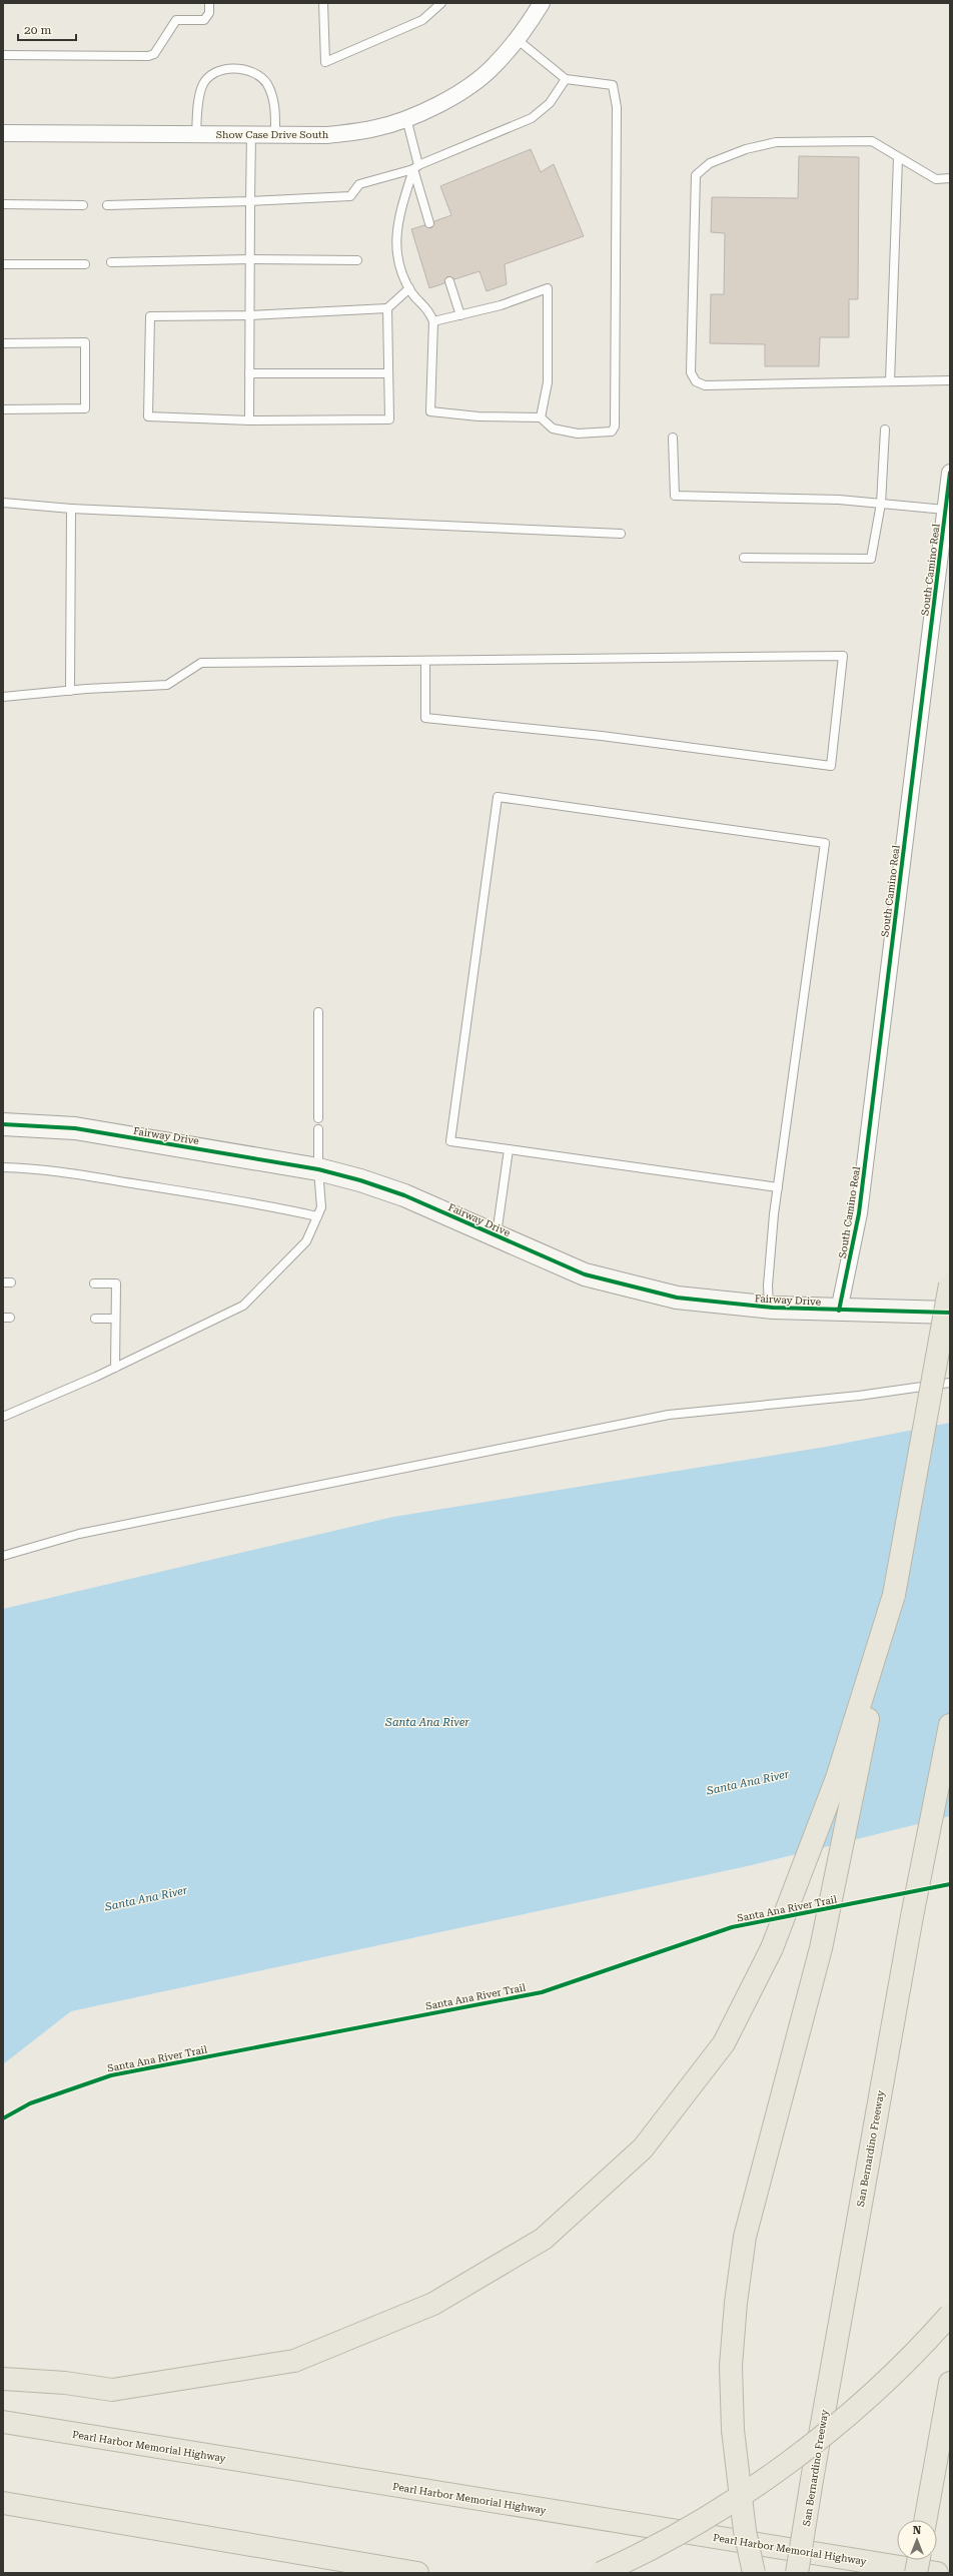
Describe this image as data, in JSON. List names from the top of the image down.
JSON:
{
  "streets": {
    "highway": ["San Bernardino Freeway", "Pearl Harbor Memorial Highway"],
    "street": ["Show Case Drive South", "South Camino Real", "Fairway Drive"],
    "cycle path": ["Santa Ana River Trail"]
  },
  "crossings": [
    ["South Camino Real", "Fairway Drive"]
  ],
  "water": ["Santa Ana River"],
  "scale_bar": "20 m",
  "north": "top"
}
